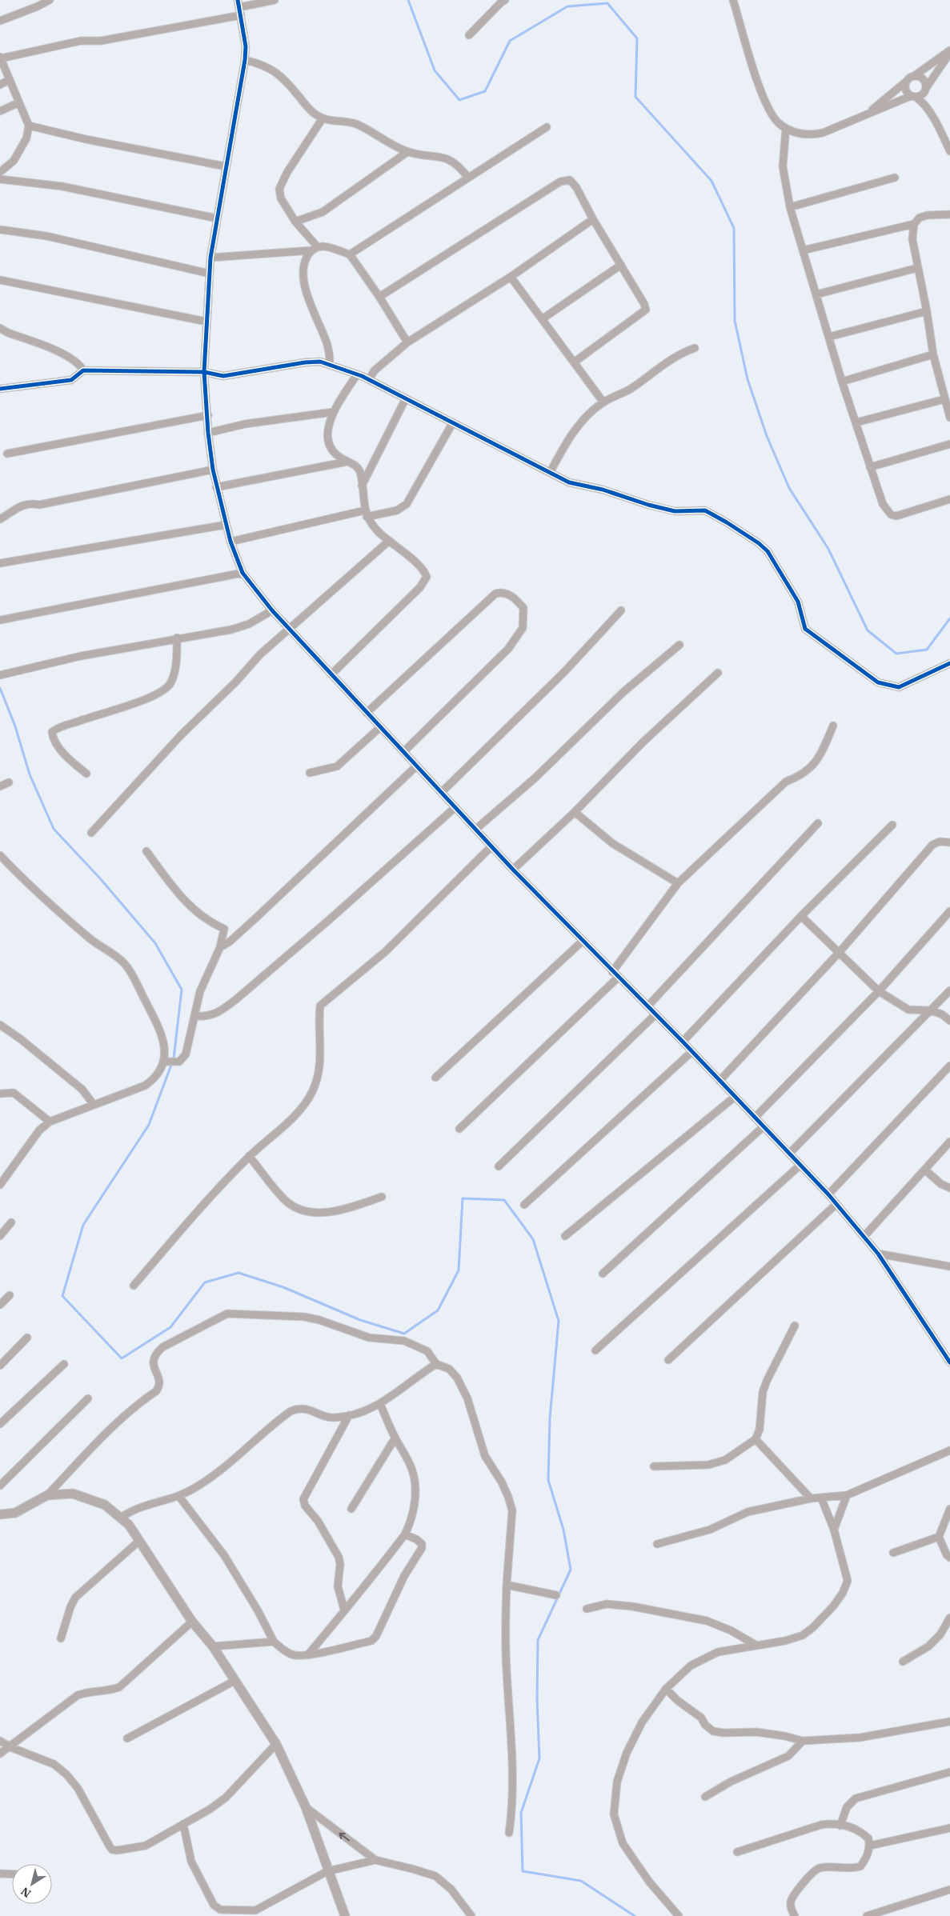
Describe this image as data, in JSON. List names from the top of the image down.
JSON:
{
  "north": "bottom left"
}
